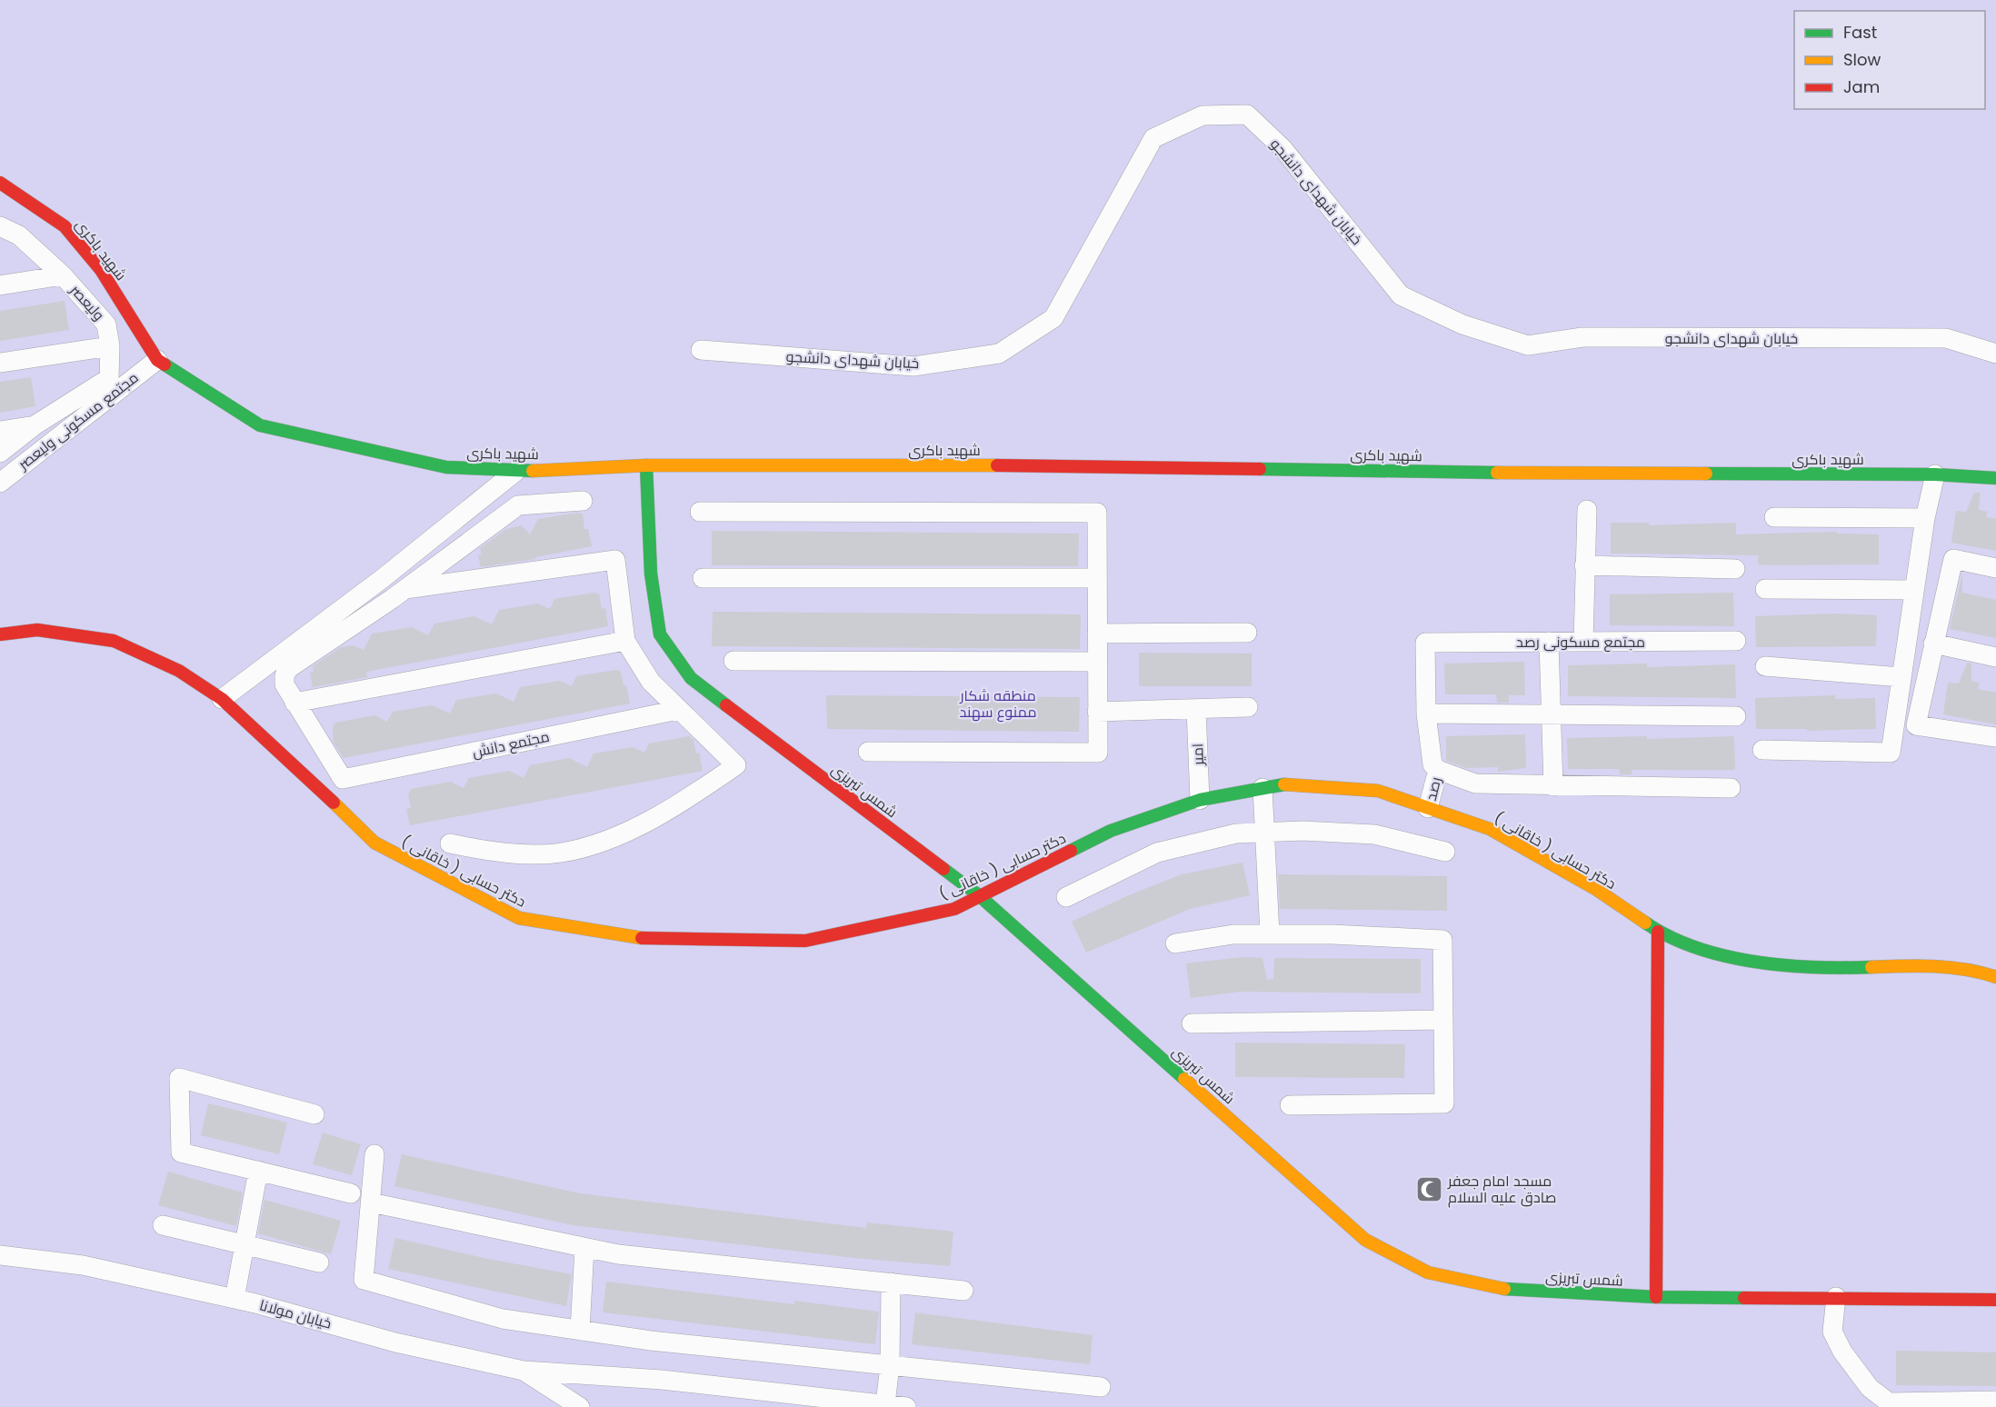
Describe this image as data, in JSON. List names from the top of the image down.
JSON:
{
  "streets": {
    "street": [
      "خیابان شهدای دانشجو",
      "شهید باکری",
      "ولیعصر",
      "مجتمع مسکونی ولیعصر",
      "مجتمع مسکونی رصد",
      "مجتمع دانش",
      "امیر",
      "رصد",
      "شمس تبریزی",
      "دکتر حسابی ( خاقانی )",
      "خیابان مولانا"
    ]
  },
  "crossings": [
    ["شهید باکری", "مجتمع مسکونی ولیعصر"],
    ["شهید باکری", "شمس تبریزی"],
    ["امیر", "دکتر حسابی ( خاقانی )"],
    ["رصد", "دکتر حسابی ( خاقانی )"],
    ["شمس تبریزی", "دکتر حسابی ( خاقانی )"]
  ],
  "parks": ["منطقه شکار ممنوع سهند"],
  "places": {
    "mosque": ["مسجد امام جعفر صادق علیه السلام"]
  },
  "legend": ["Fast", "Slow", "Jam"]
}
